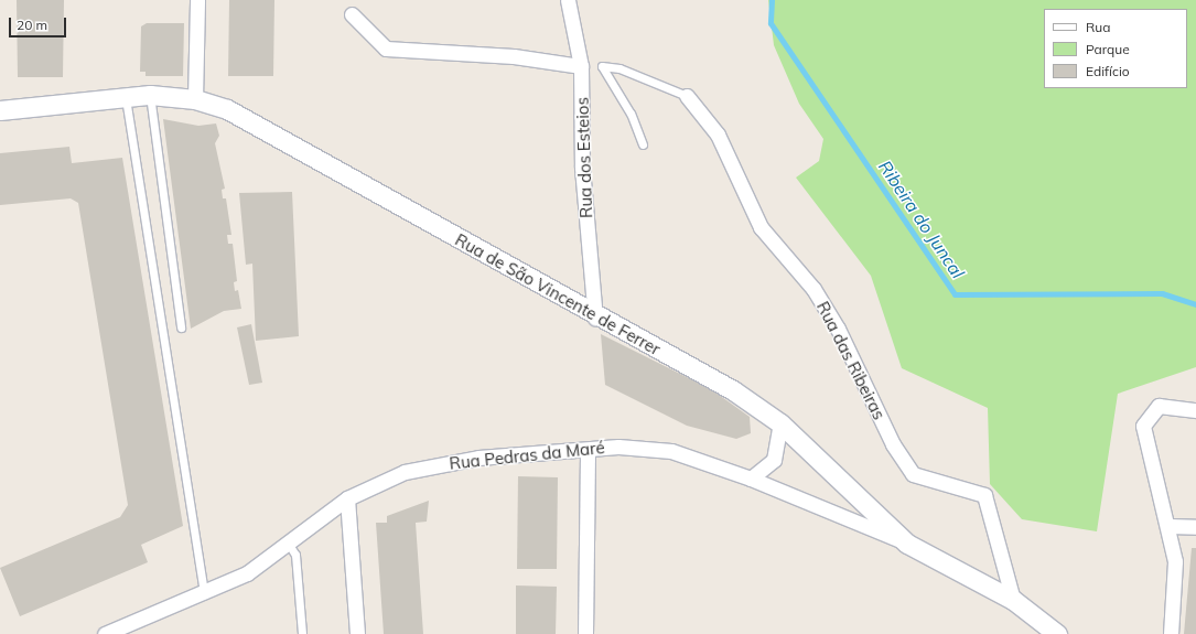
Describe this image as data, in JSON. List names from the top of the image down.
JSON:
{
  "streets": {
    "street": [
      "Rua dos Esteios",
      "Rua de São Vincente de Ferrer",
      "Rua das Ribeiras",
      "Rua Pedras da Maré"
    ]
  },
  "crossings": [
    ["Rua dos Esteios", "Rua de São Vincente de Ferrer"],
    ["Rua de São Vincente de Ferrer", "Rua das Ribeiras"],
    ["Rua de São Vincente de Ferrer", "Rua Pedras da Maré"]
  ],
  "water": ["Ribeira do Juncal"],
  "legend": ["Rua", "Parque", "Edifício"],
  "scale_bar": "20 m"
}
